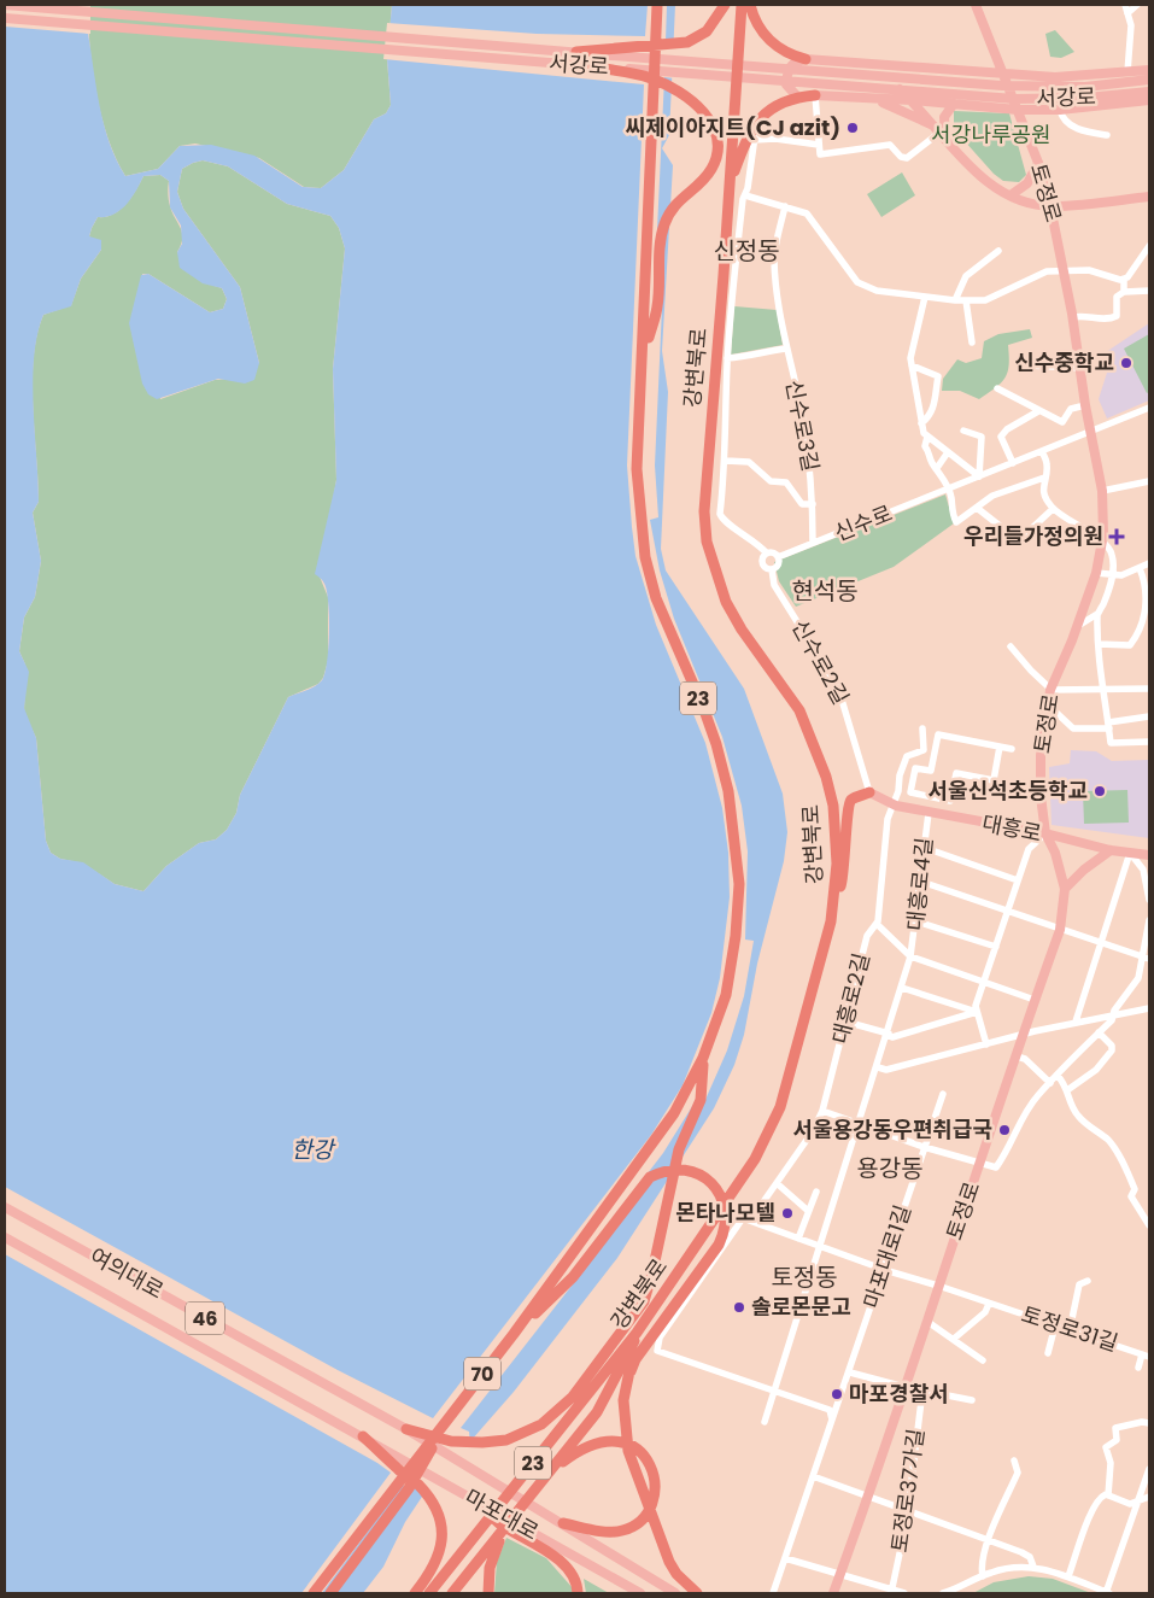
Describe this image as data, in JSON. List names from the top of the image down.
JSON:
{
  "streets": {
    "highway": [
      "강변북로",
      "23",
      "46",
      "70"
    ],
    "main road": [
      "서강로",
      "토정로",
      "대흥로",
      "여의대로",
      "마포대로"
    ],
    "street": [
      "신수로3길",
      "신수로",
      "신수로2길",
      "대흥로4길",
      "대흥로2길",
      "마포대로1길",
      "토정로31길",
      "토정로37가길"
    ]
  },
  "crossings": [
    ["토정로", "신수로"],
    ["토정로", "대흥로"],
    ["토정로", "토정로31길"],
    ["신수로3길", "신수로"],
    ["신수로", "신수로2길"],
    ["신수로2길", "대흥로"],
    ["23", "70"],
    ["대흥로", "대흥로4길"],
    ["대흥로", "대흥로2길"],
    ["대흥로4길", "대흥로2길"],
    ["대흥로4길", "토정로31길"],
    ["대흥로2길", "토정로31길"],
    ["마포대로1길", "토정로31길"],
    ["여의대로", "46"],
    ["여의대로", "마포대로"],
    ["46", "마포대로"]
  ],
  "districts": [
    "신정동",
    "현석동",
    "용강동",
    "토정동"
  ],
  "water": ["한강"],
  "parks": ["서강나루공원"],
  "places": {
    "other": [
      "씨제이아지트(CJ azit)",
      "신수중학교",
      "서울신석초등학교",
      "서울용강동우편취급국",
      "몬타나모텔",
      "솔로몬문고",
      "마포경찰서"
    ],
    "health": ["우리들가정의원"]
  }
}
